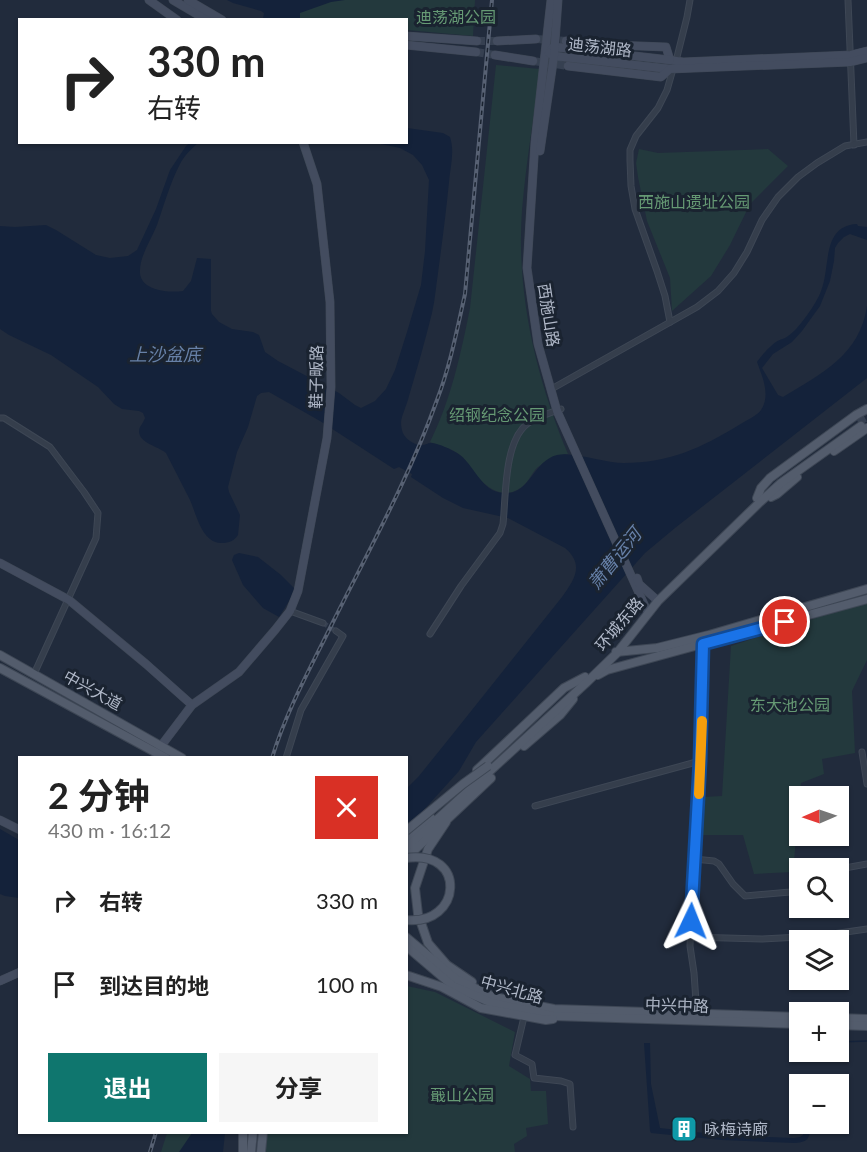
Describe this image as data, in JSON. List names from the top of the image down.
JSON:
{
  "streets": {
    "main road": [
      "环城东路",
      "中兴大道",
      "中兴北路",
      "中兴中路"
    ],
    "street": ["迪荡湖路", "西施山路", "鞋子畈路"]
  },
  "crossings": [
    ["迪荡湖路", "西施山路"],
    ["西施山路", "环城东路"],
    ["鞋子畈路", "中兴大道"],
    ["中兴北路", "中兴中路"]
  ],
  "water": ["上沙盆底", "萧曹运河"],
  "parks": [
    "迪荡湖公园",
    "西施山遗址公园",
    "绍钢纪念公园",
    "东大池公园",
    "蕺山公园"
  ],
  "places": {
    "building": ["咏梅诗廊"]
  },
  "north": "left",
  "page": {
    "turn": ["330 m", "右转"],
    "heading": ["2 分钟", "430 m · 16:12"],
    "map_buttons": ["+", "−"],
    "list": [
      {
        "name": "右转",
        "value": "330 m"
      },
      {
        "name": "到达目的地",
        "value": "100 m"
      }
    ],
    "buttons": ["退出", "分享"]
  }
}
